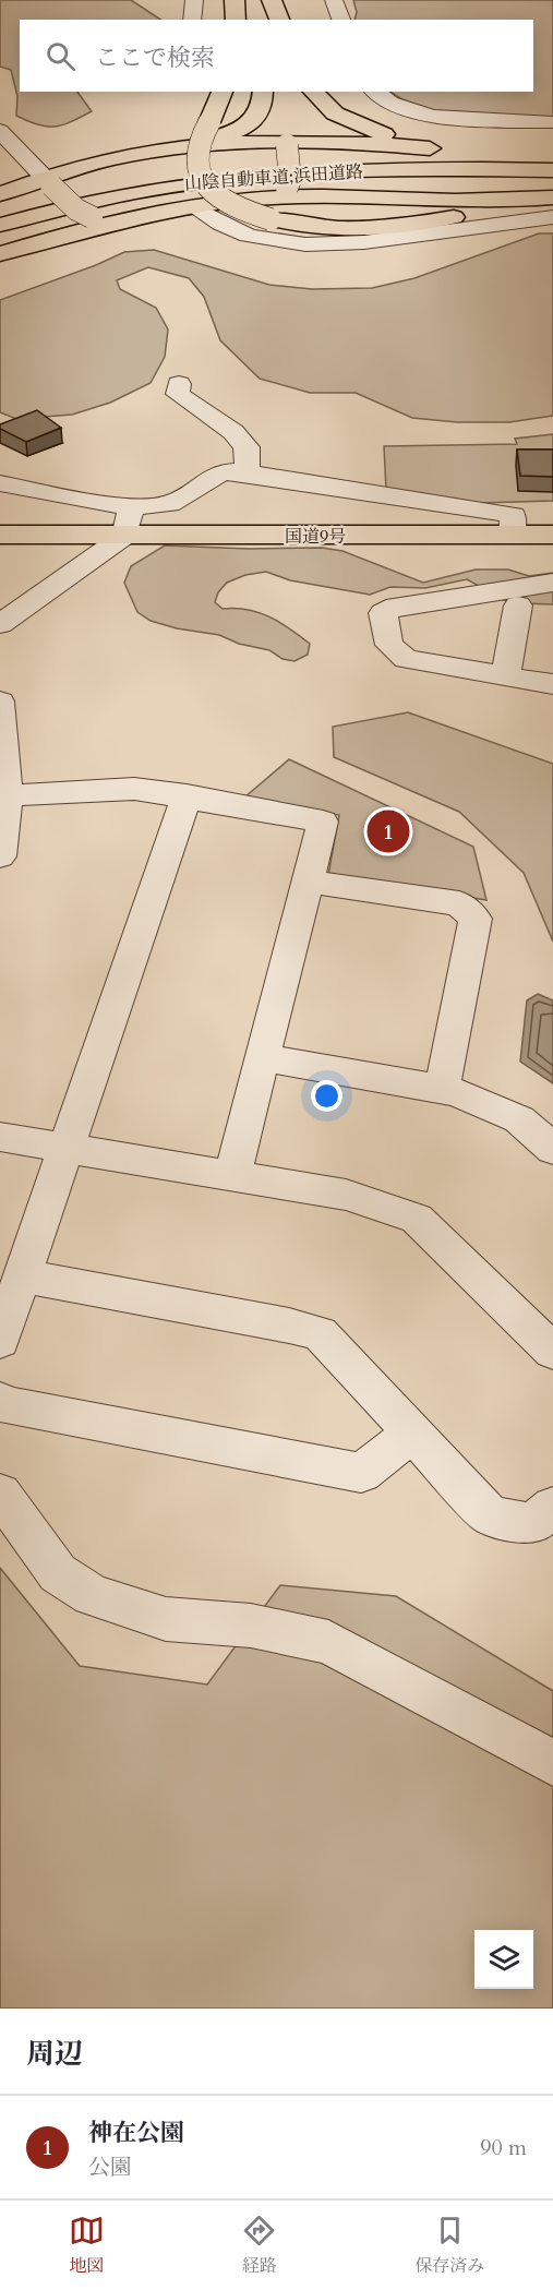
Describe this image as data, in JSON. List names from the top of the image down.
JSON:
{
  "streets": {
    "highway": ["山陰自動車道;浜田道路", "国道9号"]
  },
  "page": {
    "search": "ここで検索",
    "pins": "1",
    "heading": "周辺",
    "list": [
      {
        "mark": "1",
        "name": "神在公園",
        "note": "公園",
        "value": "90 m"
      }
    ],
    "nav": ["地図", "経路", "保存済み"]
  }
}
